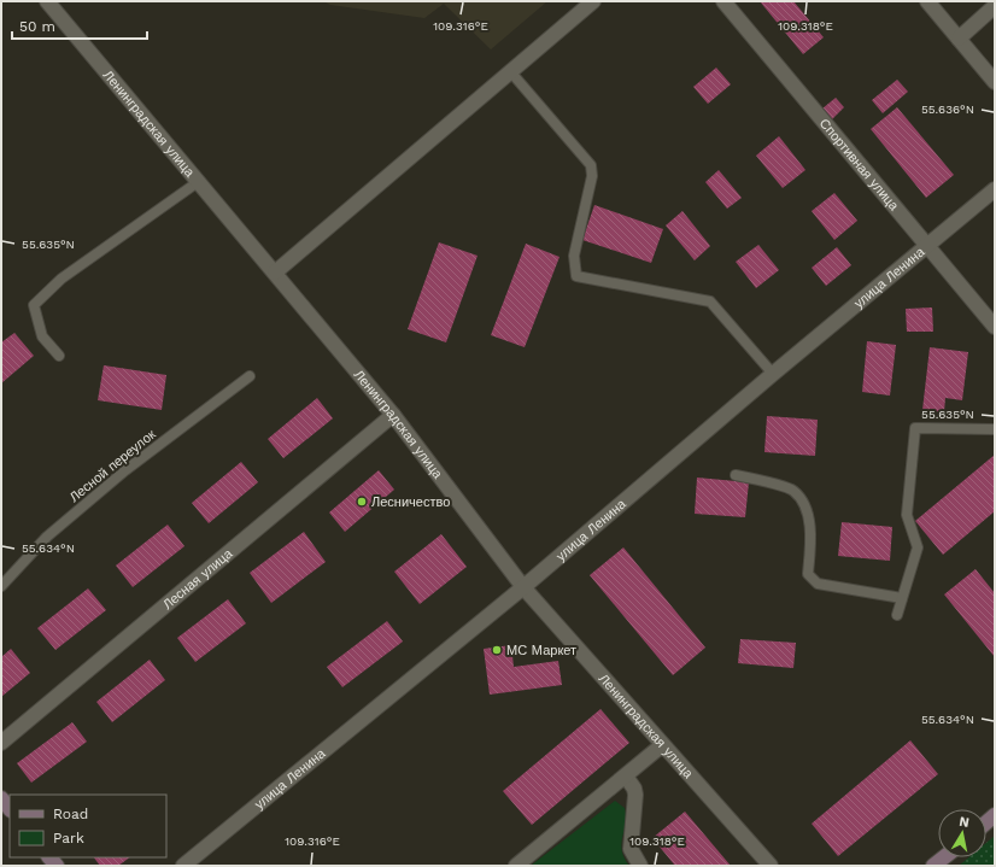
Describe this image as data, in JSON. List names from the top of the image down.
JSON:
{
  "streets": {
    "street": [
      "Ленинградская улица",
      "Спортивная улица",
      "улица Ленина",
      "Лесная улица"
    ],
    "lane": ["Лесной переулок"]
  },
  "crossings": [
    ["Ленинградская улица", "улица Ленина"],
    ["Ленинградская улица", "Лесная улица"],
    ["Спортивная улица", "улица Ленина"]
  ],
  "places": ["Лесничество", "МС Маркет"],
  "legend": ["Road", "Park"],
  "scale_bar": "50 m",
  "north": "top",
  "coordinates": [
    "109.316°E",
    "109.318°E",
    "55.636°N",
    "55.635°N",
    "55.634°N"
  ]
}
